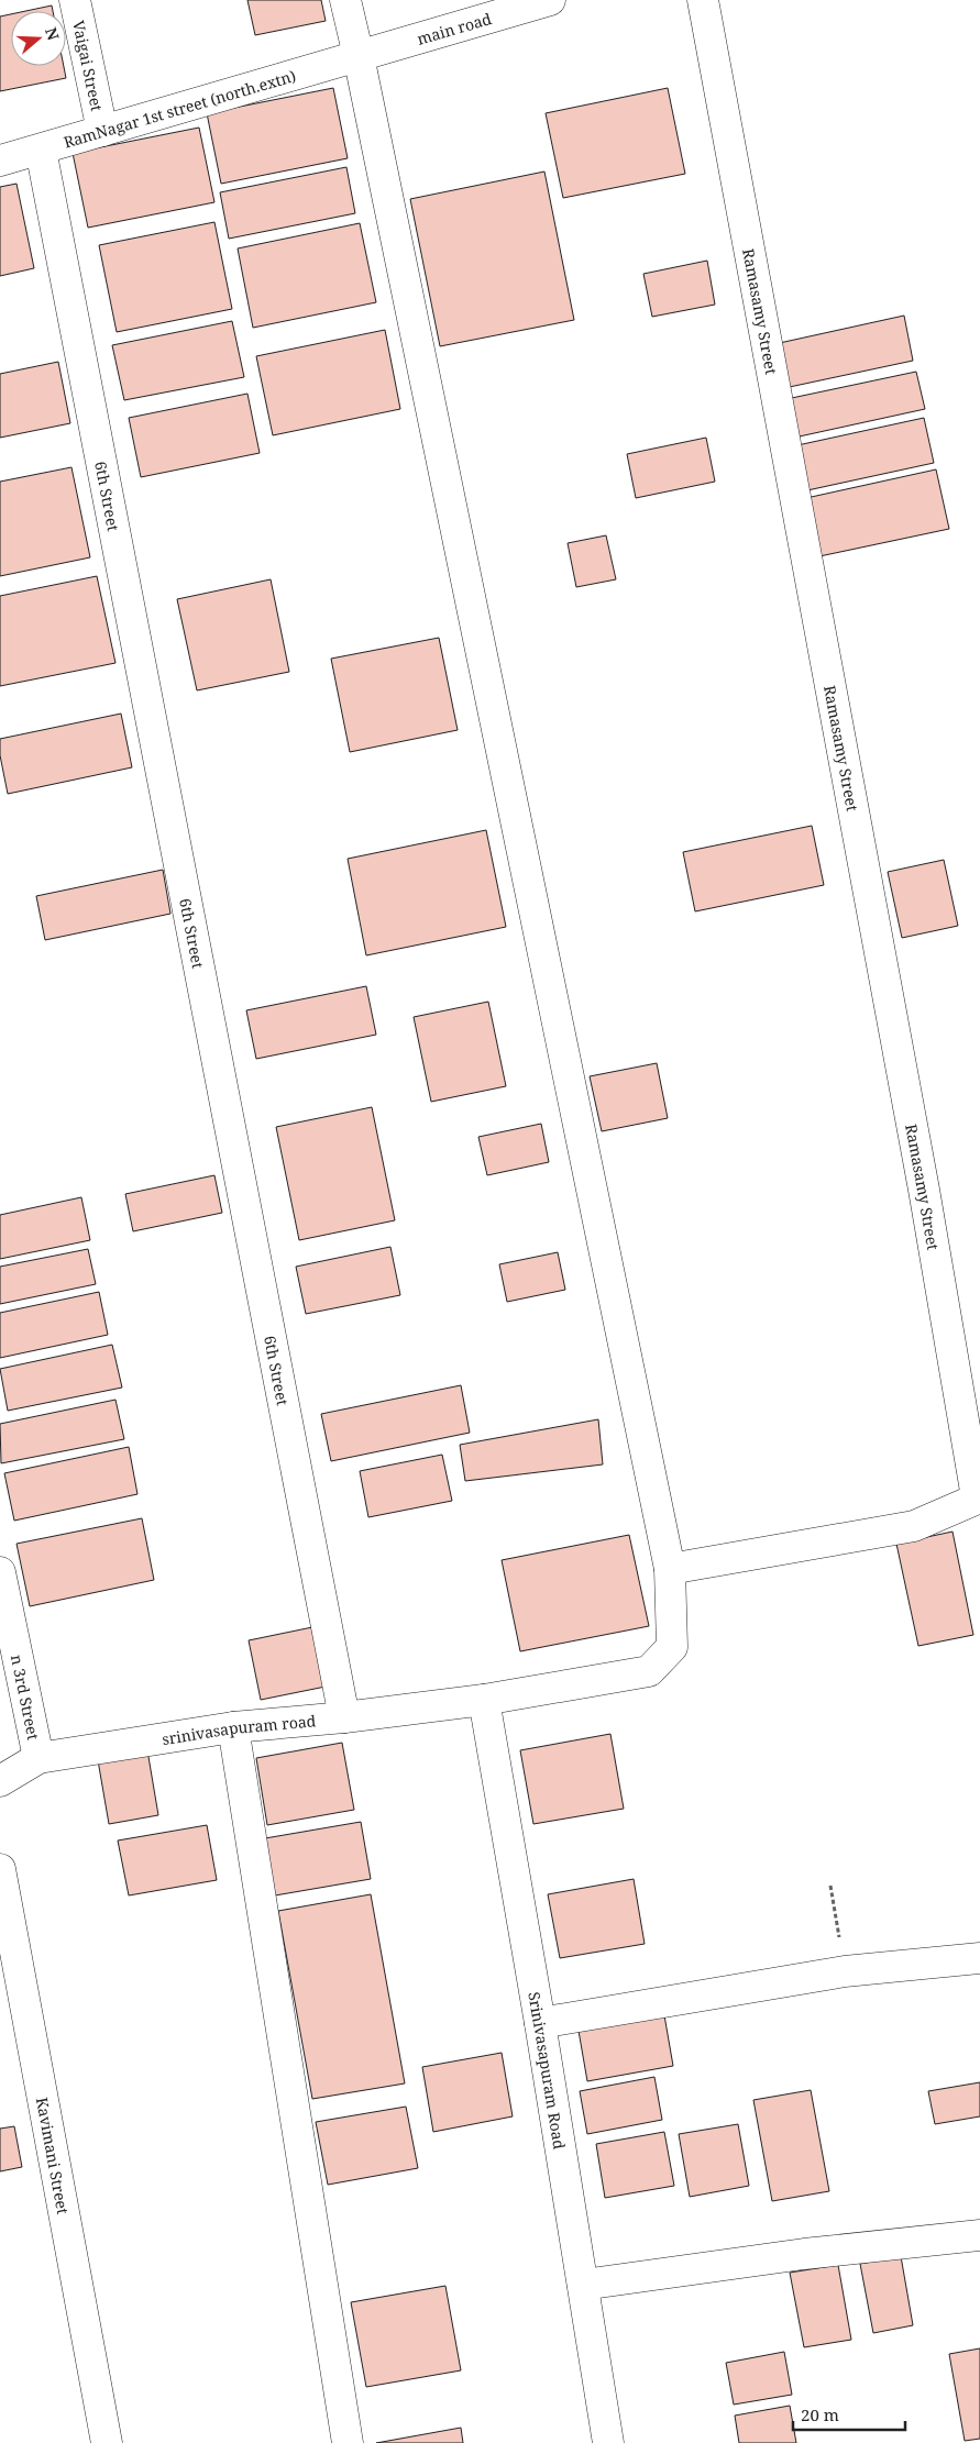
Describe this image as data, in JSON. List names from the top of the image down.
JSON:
{
  "streets": {
    "street": [
      "main road",
      "Vaigai Street",
      "RamNagar 1st street (north.extn)",
      "Ramasamy Street",
      "6th Street",
      "n 3rd Street",
      "srinivasapuram road",
      "Srinivasapuram Road",
      "Kavimani Street"
    ]
  },
  "crossings": [
    ["main road", "RamNagar 1st street (north.extn)"],
    ["main road", "srinivasapuram road"],
    ["Vaigai Street", "RamNagar 1st street (north.extn)"],
    ["RamNagar 1st street (north.extn)", "6th Street"],
    ["RamNagar 1st street (north.extn)", "srinivasapuram road"],
    ["6th Street", "srinivasapuram road"],
    ["n 3rd Street", "srinivasapuram road"],
    ["srinivasapuram road", "Srinivasapuram Road"]
  ],
  "scale_bar": "20 m",
  "north": "right"
}
